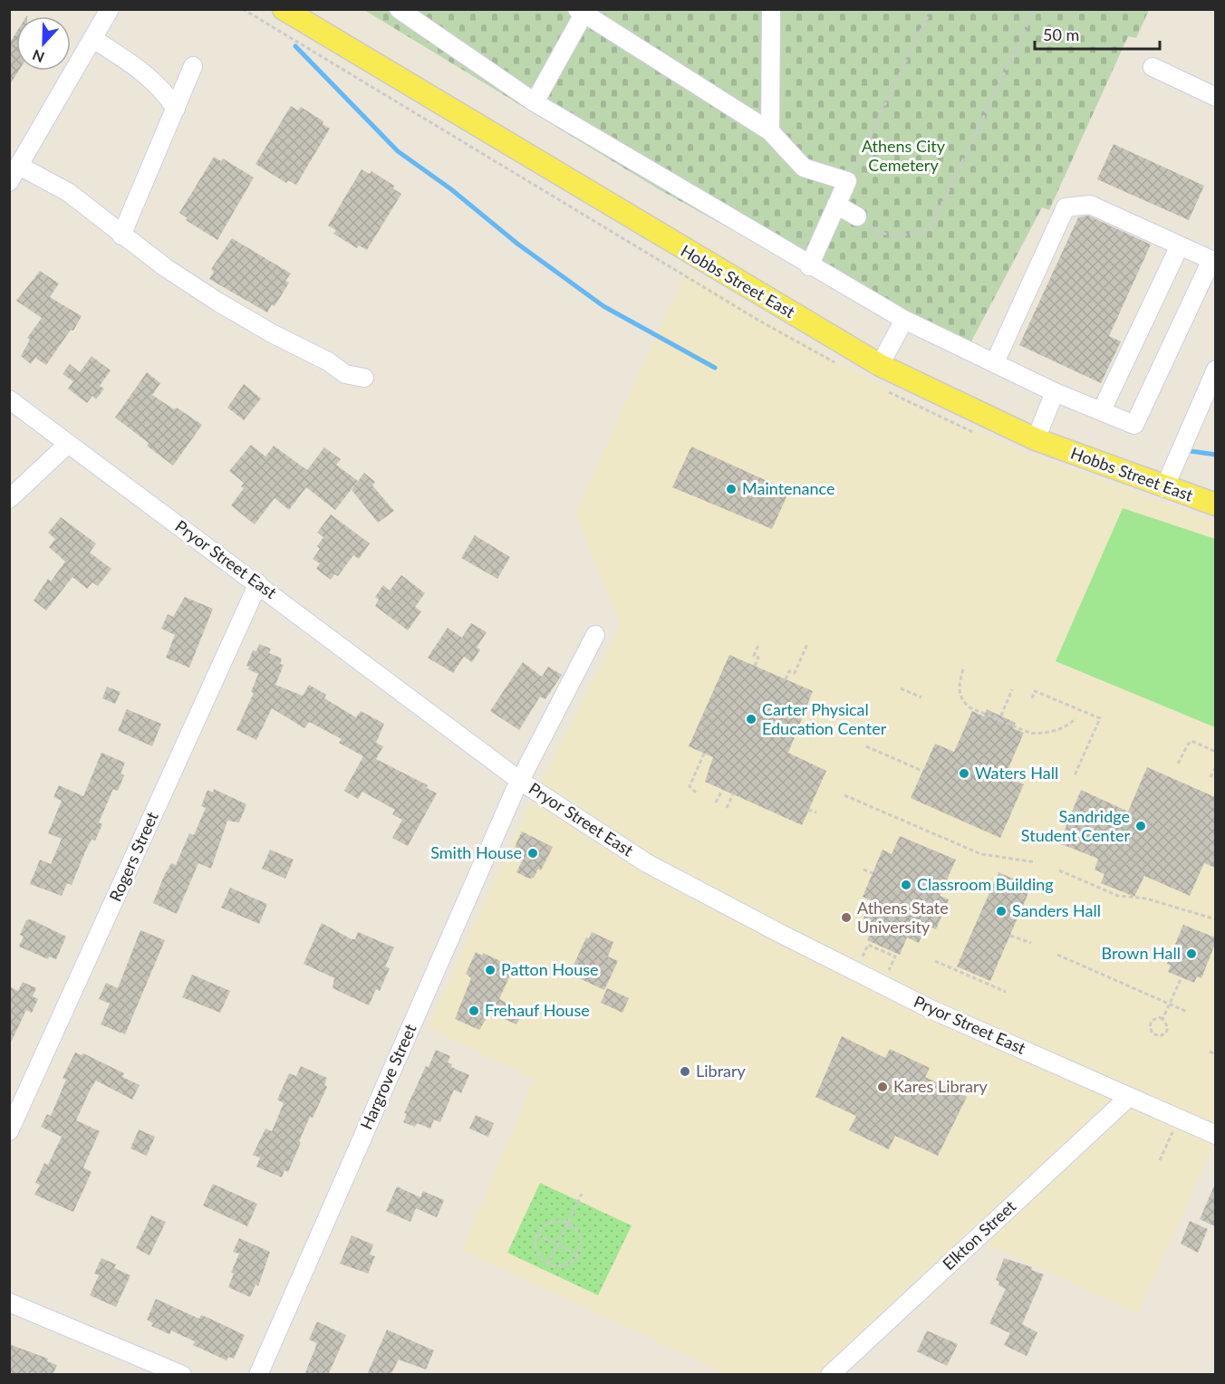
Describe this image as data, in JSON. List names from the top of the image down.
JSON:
{
  "streets": {
    "main road": ["Hobbs Street East"],
    "street": [
      "Pryor Street East",
      "Rogers Street",
      "Hargrove Street",
      "Elkton Street"
    ]
  },
  "crossings": [
    ["Pryor Street East", "Rogers Street"],
    ["Pryor Street East", "Hargrove Street"],
    ["Pryor Street East", "Elkton Street"]
  ],
  "parks": ["Athens City Cemetery"],
  "places": [
    "Maintenance",
    "Carter Physical Education Center",
    "Waters Hall",
    "Sandridge Student Center",
    "Smith House",
    "Classroom Building",
    "Sanders Hall",
    "Athens State University",
    "Brown Hall",
    "Patton House",
    "Frehauf House",
    "Library",
    "Kares Library"
  ],
  "scale_bar": "50 m",
  "north": "bottom"
}
